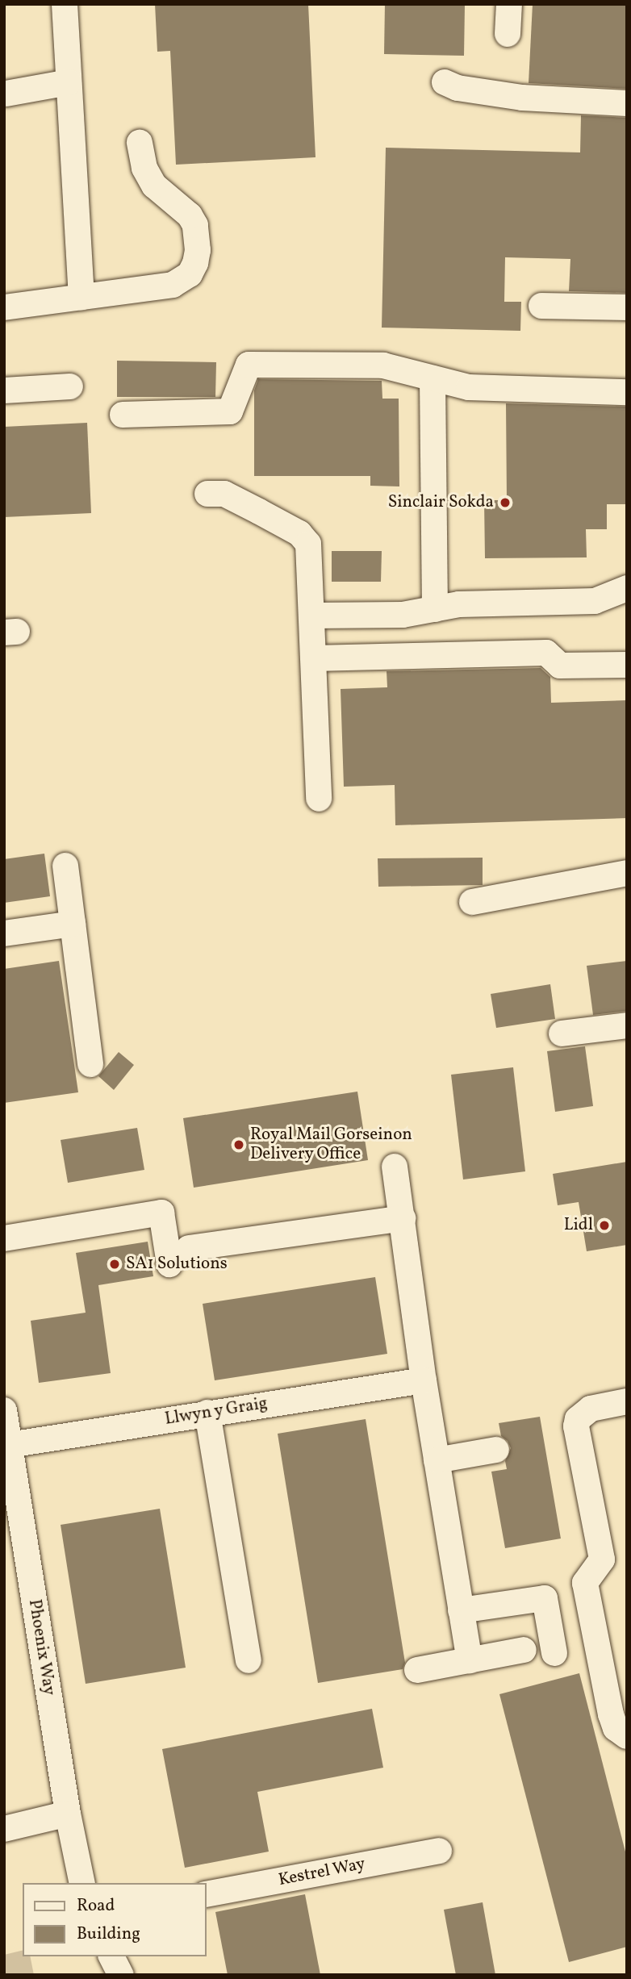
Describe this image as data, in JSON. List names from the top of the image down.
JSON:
{
  "streets": {
    "street": ["Llwyn y Graig", "Phoenix Way", "Kestrel Way"]
  },
  "crossings": [
    ["Llwyn y Graig", "Phoenix Way"]
  ],
  "places": [
    "Sinclair Sokda",
    "Royal Mail Gorseinon Delivery Office",
    "Lidl",
    "SA1 Solutions"
  ],
  "legend": ["Road", "Building"]
}
